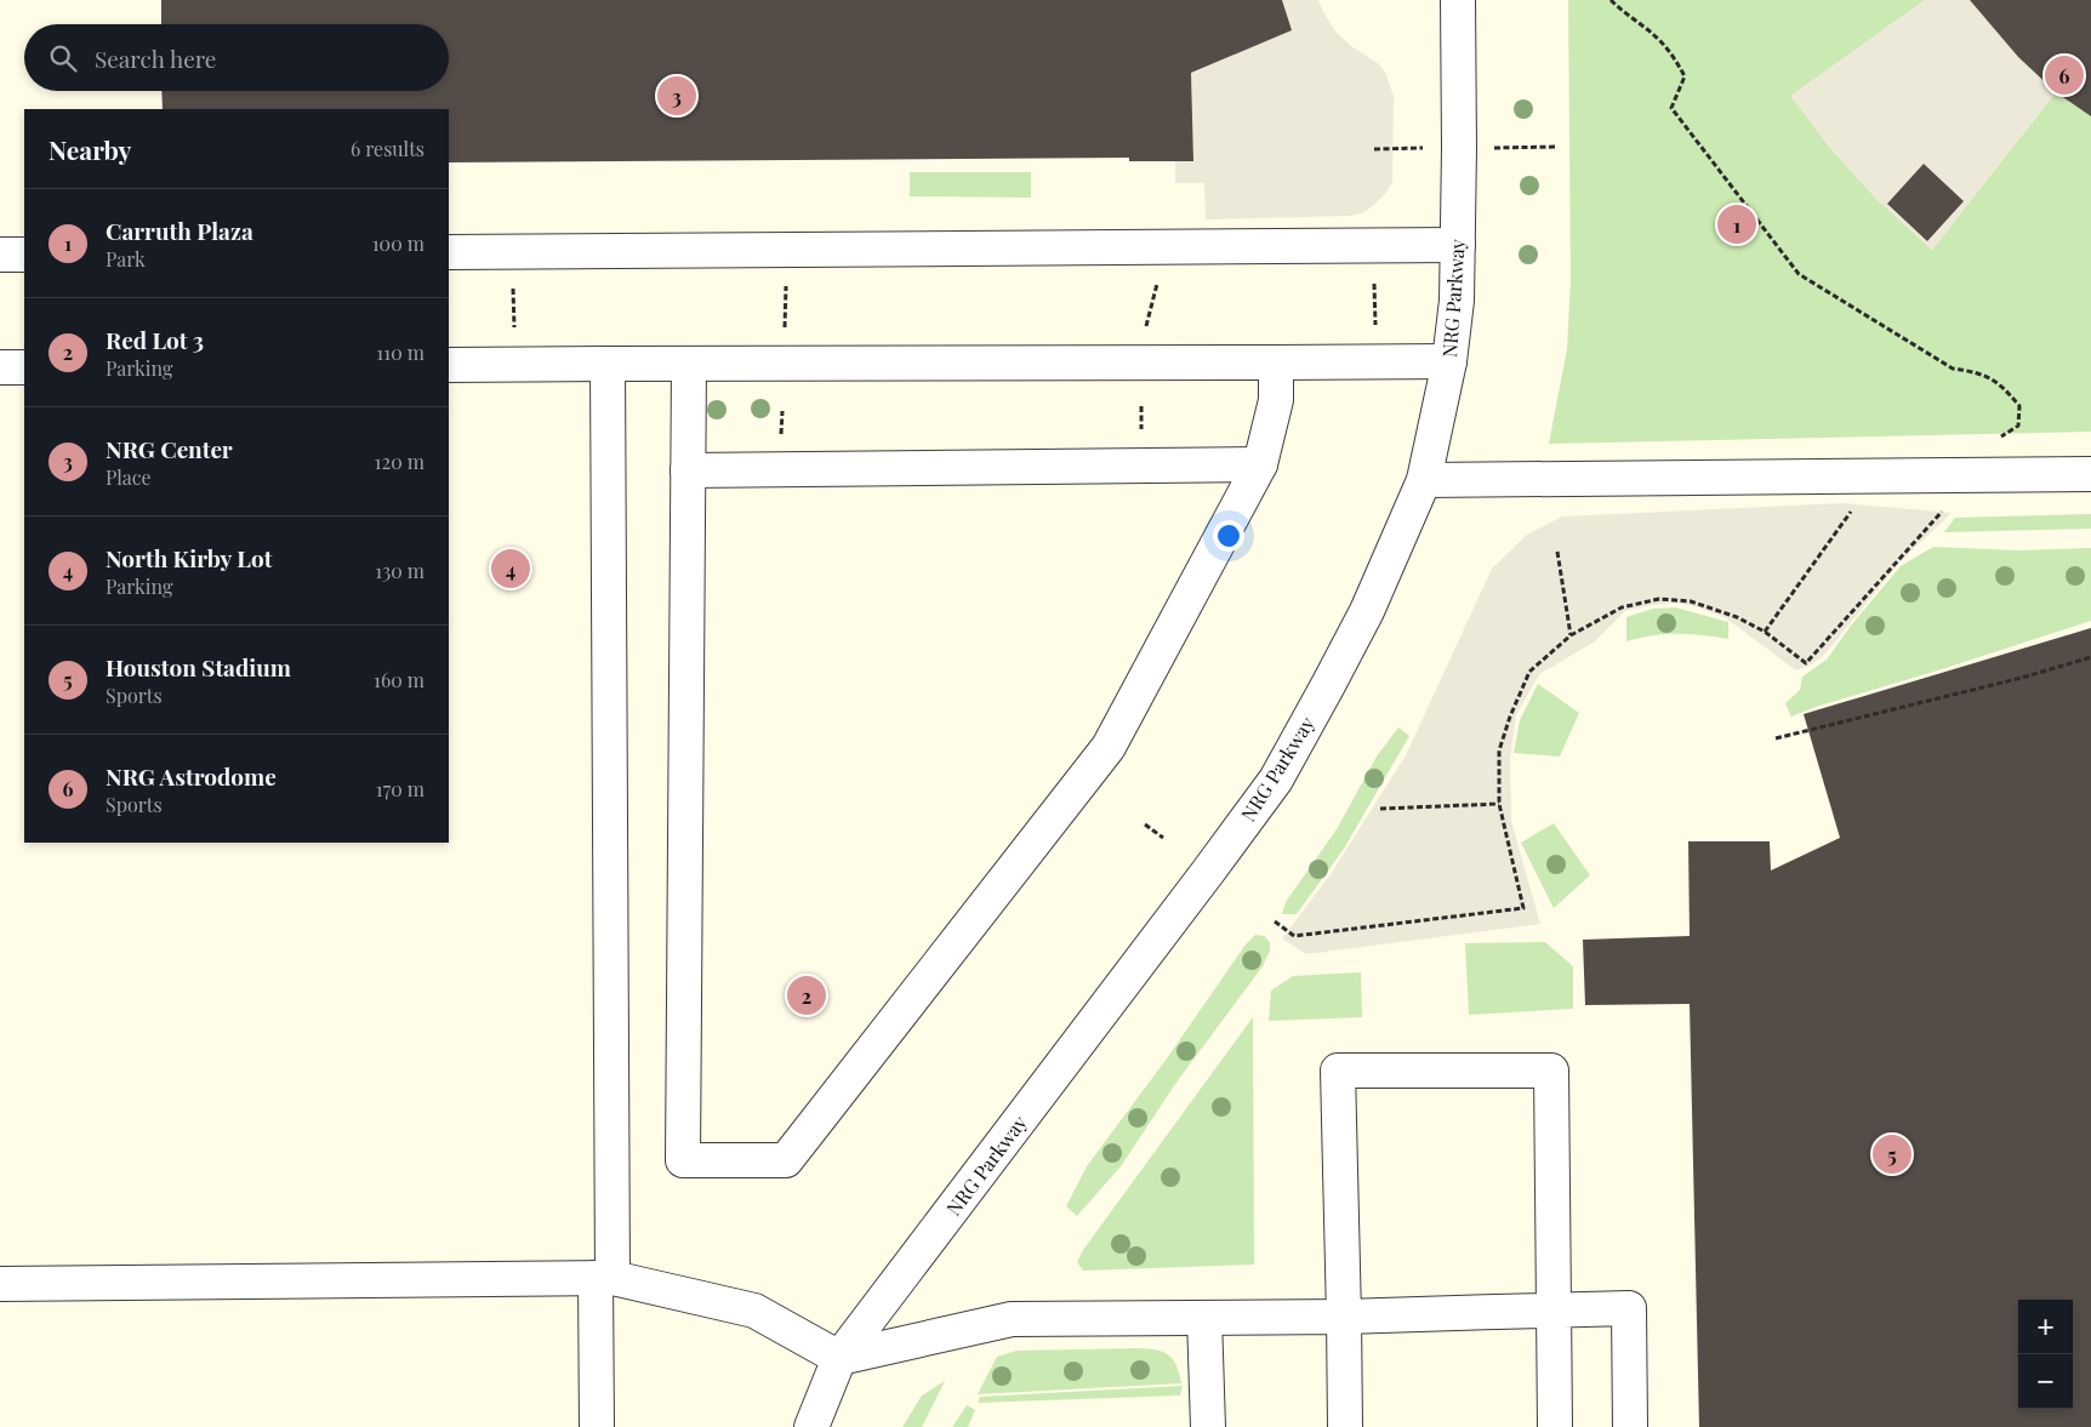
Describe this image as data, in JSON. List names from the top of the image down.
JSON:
{
  "streets": {
    "lane": ["NRG Parkway"]
  },
  "page": {
    "search": "Search here",
    "pins": [
      "6",
      "3",
      "1",
      "4",
      "2",
      "5"
    ],
    "heading": ["Nearby", "6 results"],
    "list": [
      {
        "mark": "1",
        "name": "Carruth Plaza",
        "note": "Park",
        "value": "100 m"
      },
      {
        "mark": "2",
        "name": "Red Lot 3",
        "note": "Parking",
        "value": "110 m"
      },
      {
        "mark": "3",
        "name": "NRG Center",
        "note": "Place",
        "value": "120 m"
      },
      {
        "mark": "4",
        "name": "North Kirby Lot",
        "note": "Parking",
        "value": "130 m"
      },
      {
        "mark": "5",
        "name": "Houston Stadium",
        "note": "Sports",
        "value": "160 m"
      },
      {
        "mark": "6",
        "name": "NRG Astrodome",
        "note": "Sports",
        "value": "170 m"
      }
    ],
    "map_buttons": ["+", "−"]
  }
}
